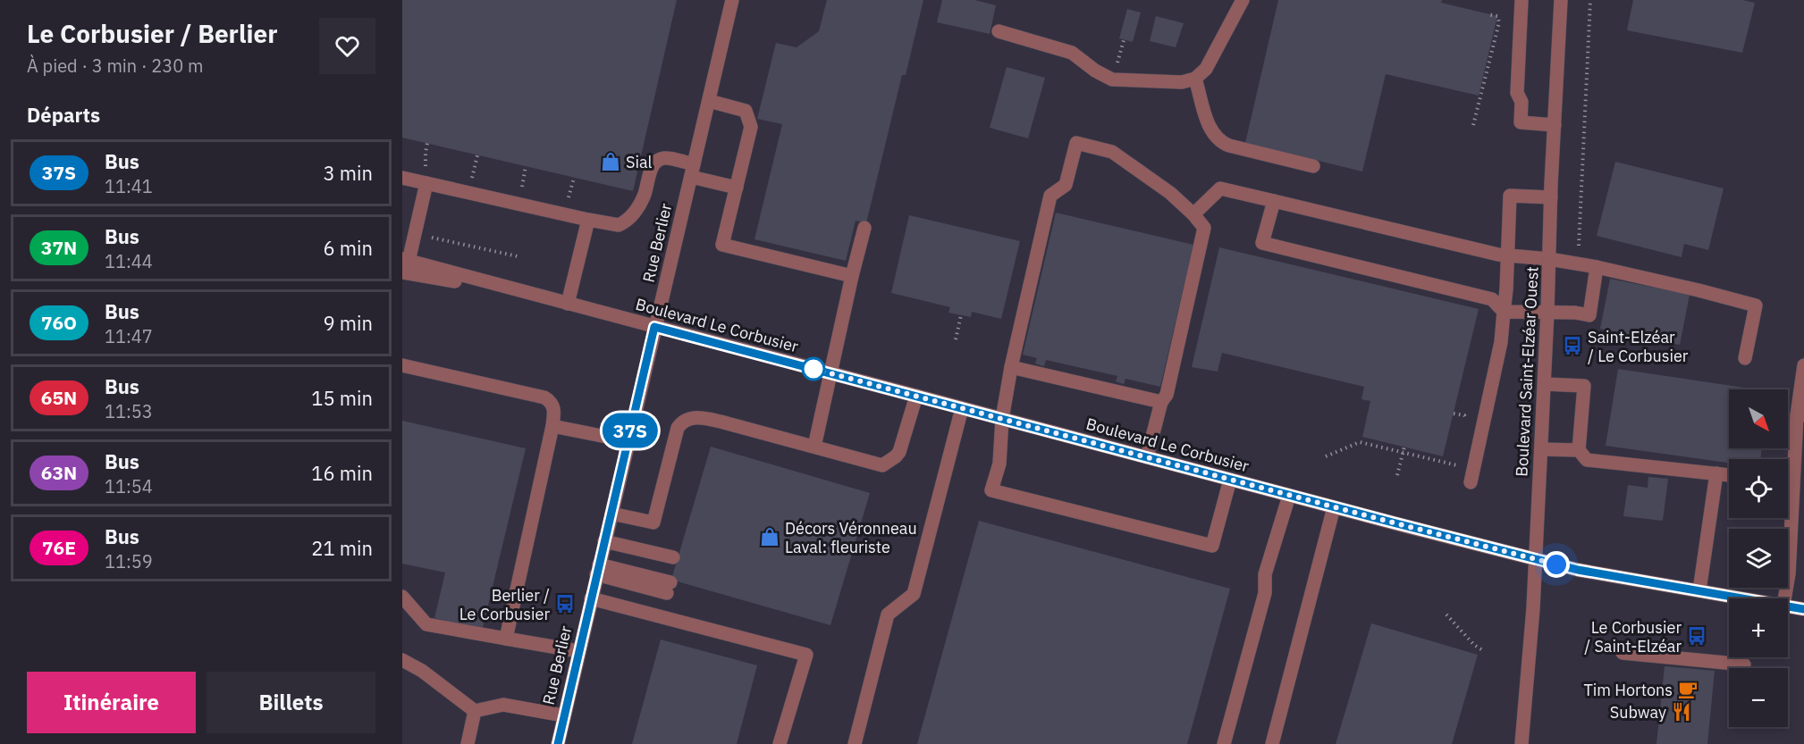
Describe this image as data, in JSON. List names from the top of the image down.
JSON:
{
  "streets": {
    "street": ["Rue Berlier", "Boulevard Le Corbusier", "Boulevard Saint-Elzéar Ouest"]
  },
  "crossings": [
    ["Rue Berlier", "Boulevard Le Corbusier"],
    ["Boulevard Le Corbusier", "Boulevard Saint-Elzéar Ouest"]
  ],
  "places": {
    "shop": ["Sial", "Décors Véronneau Laval: fleuriste"],
    "bus stop": ["Saint-Elzéar / Le Corbusier", "Berlier / Le Corbusier", "Le Corbusier / Saint-Elzéar"],
    "cafe": ["Tim Hortons"],
    "restaurant": ["Subway"]
  },
  "lines": ["bus line 37S"],
  "north": "bottom right",
  "page": {
    "heading": [
      ["Le Corbusier / Berlier", "À pied · 3 min · 230 m"],
      "Départs"
    ],
    "on_map": "37S",
    "list": [
      {
        "mark": "37S",
        "name": "Bus",
        "note": "11:41",
        "value": "3 min"
      },
      {
        "mark": "37N",
        "name": "Bus",
        "note": "11:44",
        "value": "6 min"
      },
      {
        "mark": "76O",
        "name": "Bus",
        "note": "11:47",
        "value": "9 min"
      },
      {
        "mark": "65N",
        "name": "Bus",
        "note": "11:53",
        "value": "15 min"
      },
      {
        "mark": "63N",
        "name": "Bus",
        "note": "11:54",
        "value": "16 min"
      },
      {
        "mark": "76E",
        "name": "Bus",
        "note": "11:59",
        "value": "21 min"
      }
    ],
    "map_buttons": ["+", "−"],
    "buttons": ["Itinéraire", "Billets"]
  }
}
